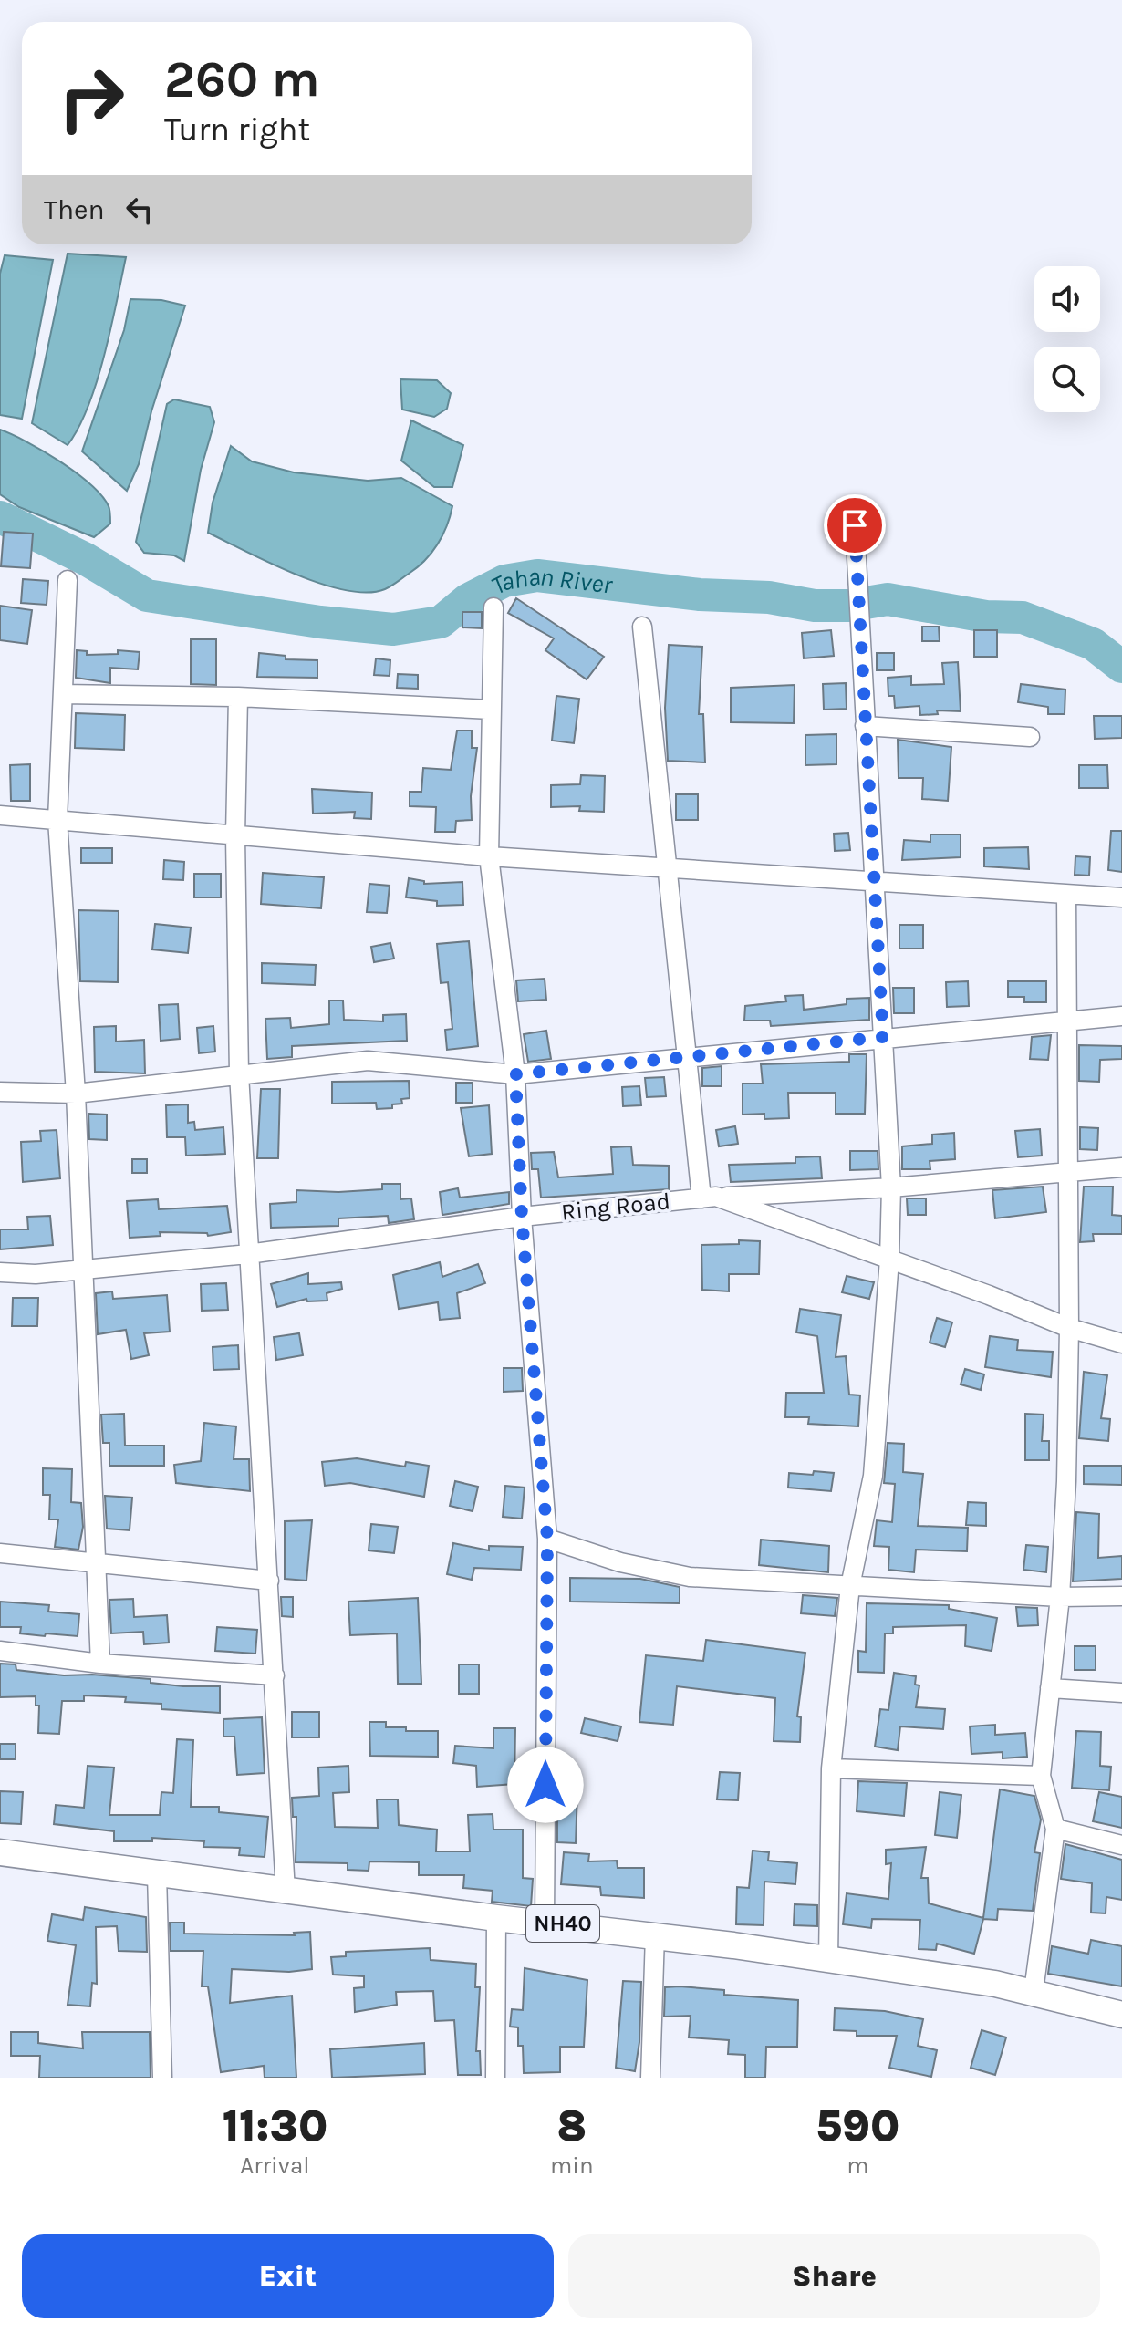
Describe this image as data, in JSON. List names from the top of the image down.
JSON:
{
  "streets": {
    "highway": ["NH40"],
    "street": ["Ring Road"]
  },
  "water": ["Tahan River"],
  "page": {
    "turn": ["260 m", "Turn right"],
    "then": "Then",
    "eta": [
      "11:30",
      "Arrival",
      "8",
      "min",
      "590",
      "m"
    ],
    "buttons": ["Exit", "Share"]
  }
}
